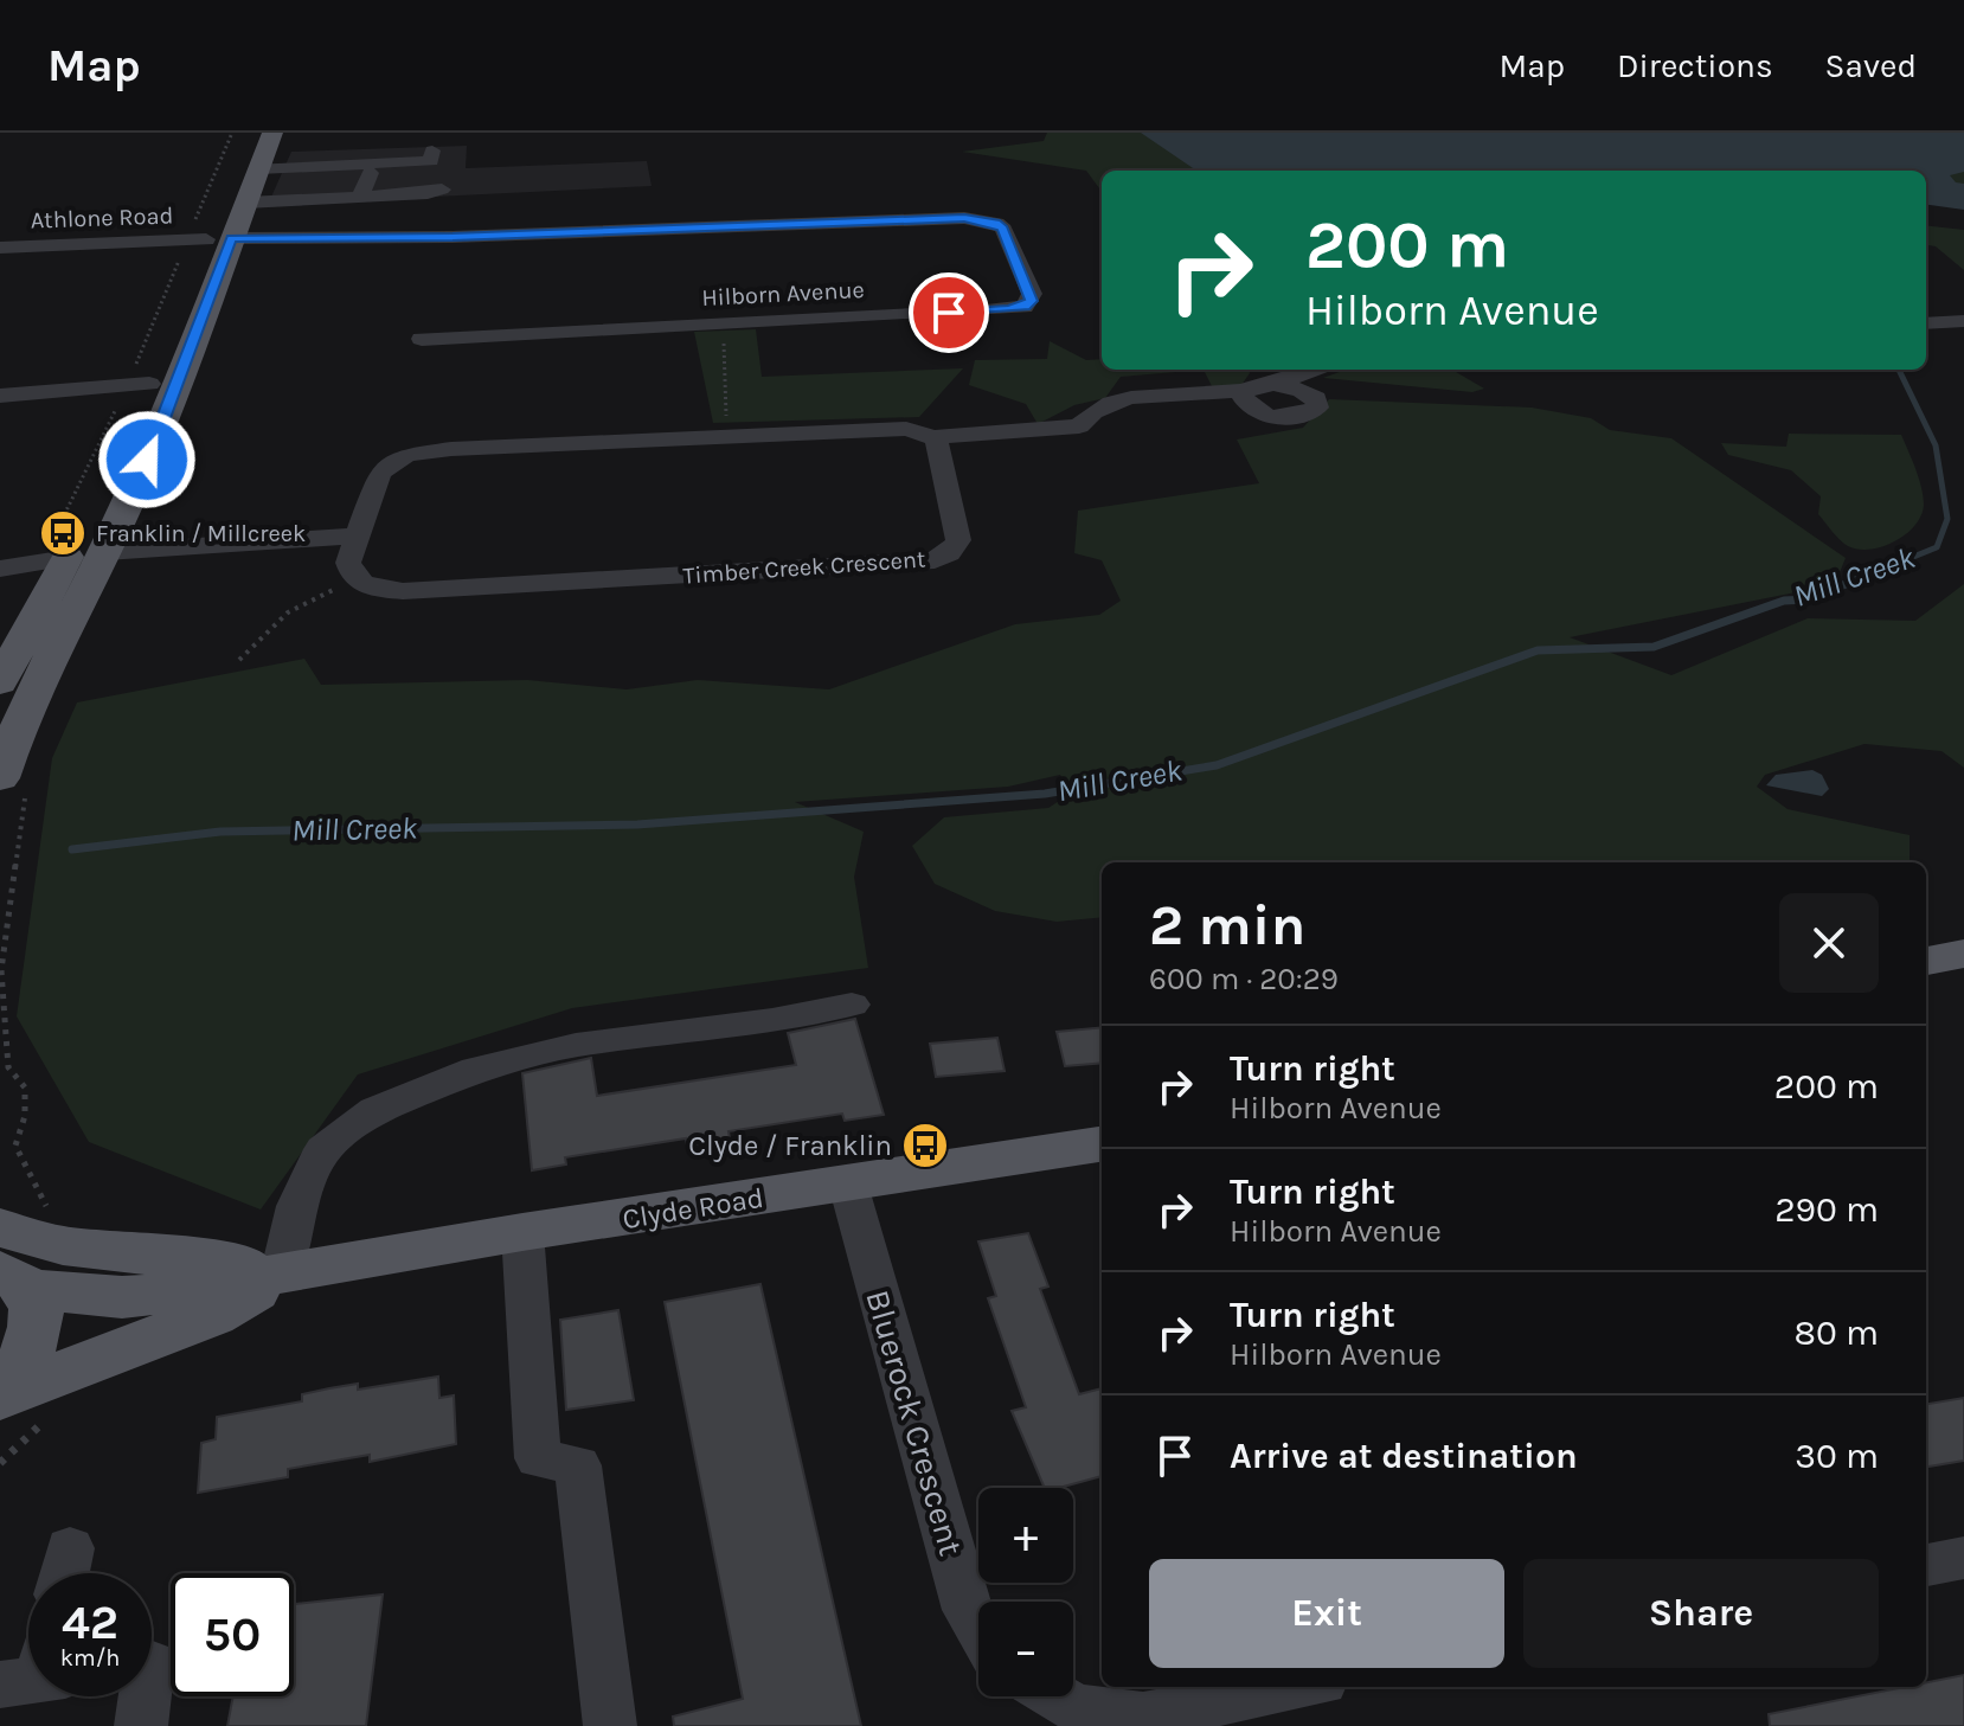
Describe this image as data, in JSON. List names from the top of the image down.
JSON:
{
  "streets": {
    "main road": ["Clyde Road"],
    "street": [
      "Athlone Road",
      "Hilborn Avenue",
      "Timber Creek Crescent",
      "Bluerock Crescent"
    ]
  },
  "crossings": [
    ["Athlone Road", "Hilborn Avenue"],
    ["Clyde Road", "Bluerock Crescent"]
  ],
  "water": ["Mill Creek"],
  "places": {
    "bus stop": ["Franklin / Millcreek", "Clyde / Franklin"]
  },
  "page": {
    "header": "Map",
    "nav": ["Map", "Directions", "Saved"],
    "turn": ["200 m", "Hilborn Avenue"],
    "heading": ["2 min", "600 m · 20:29"],
    "list": [
      {
        "name": "Turn right",
        "note": "Hilborn Avenue",
        "value": "200 m"
      },
      {
        "name": "Turn right",
        "note": "Hilborn Avenue",
        "value": "290 m"
      },
      {
        "name": "Turn right",
        "note": "Hilborn Avenue",
        "value": "80 m"
      },
      {
        "name": "Arrive at destination",
        "value": "30 m"
      }
    ],
    "map_buttons": ["+", "−"],
    "buttons": ["Exit", "Share"],
    "speed": "42 km/h",
    "limit": "50"
  }
}
